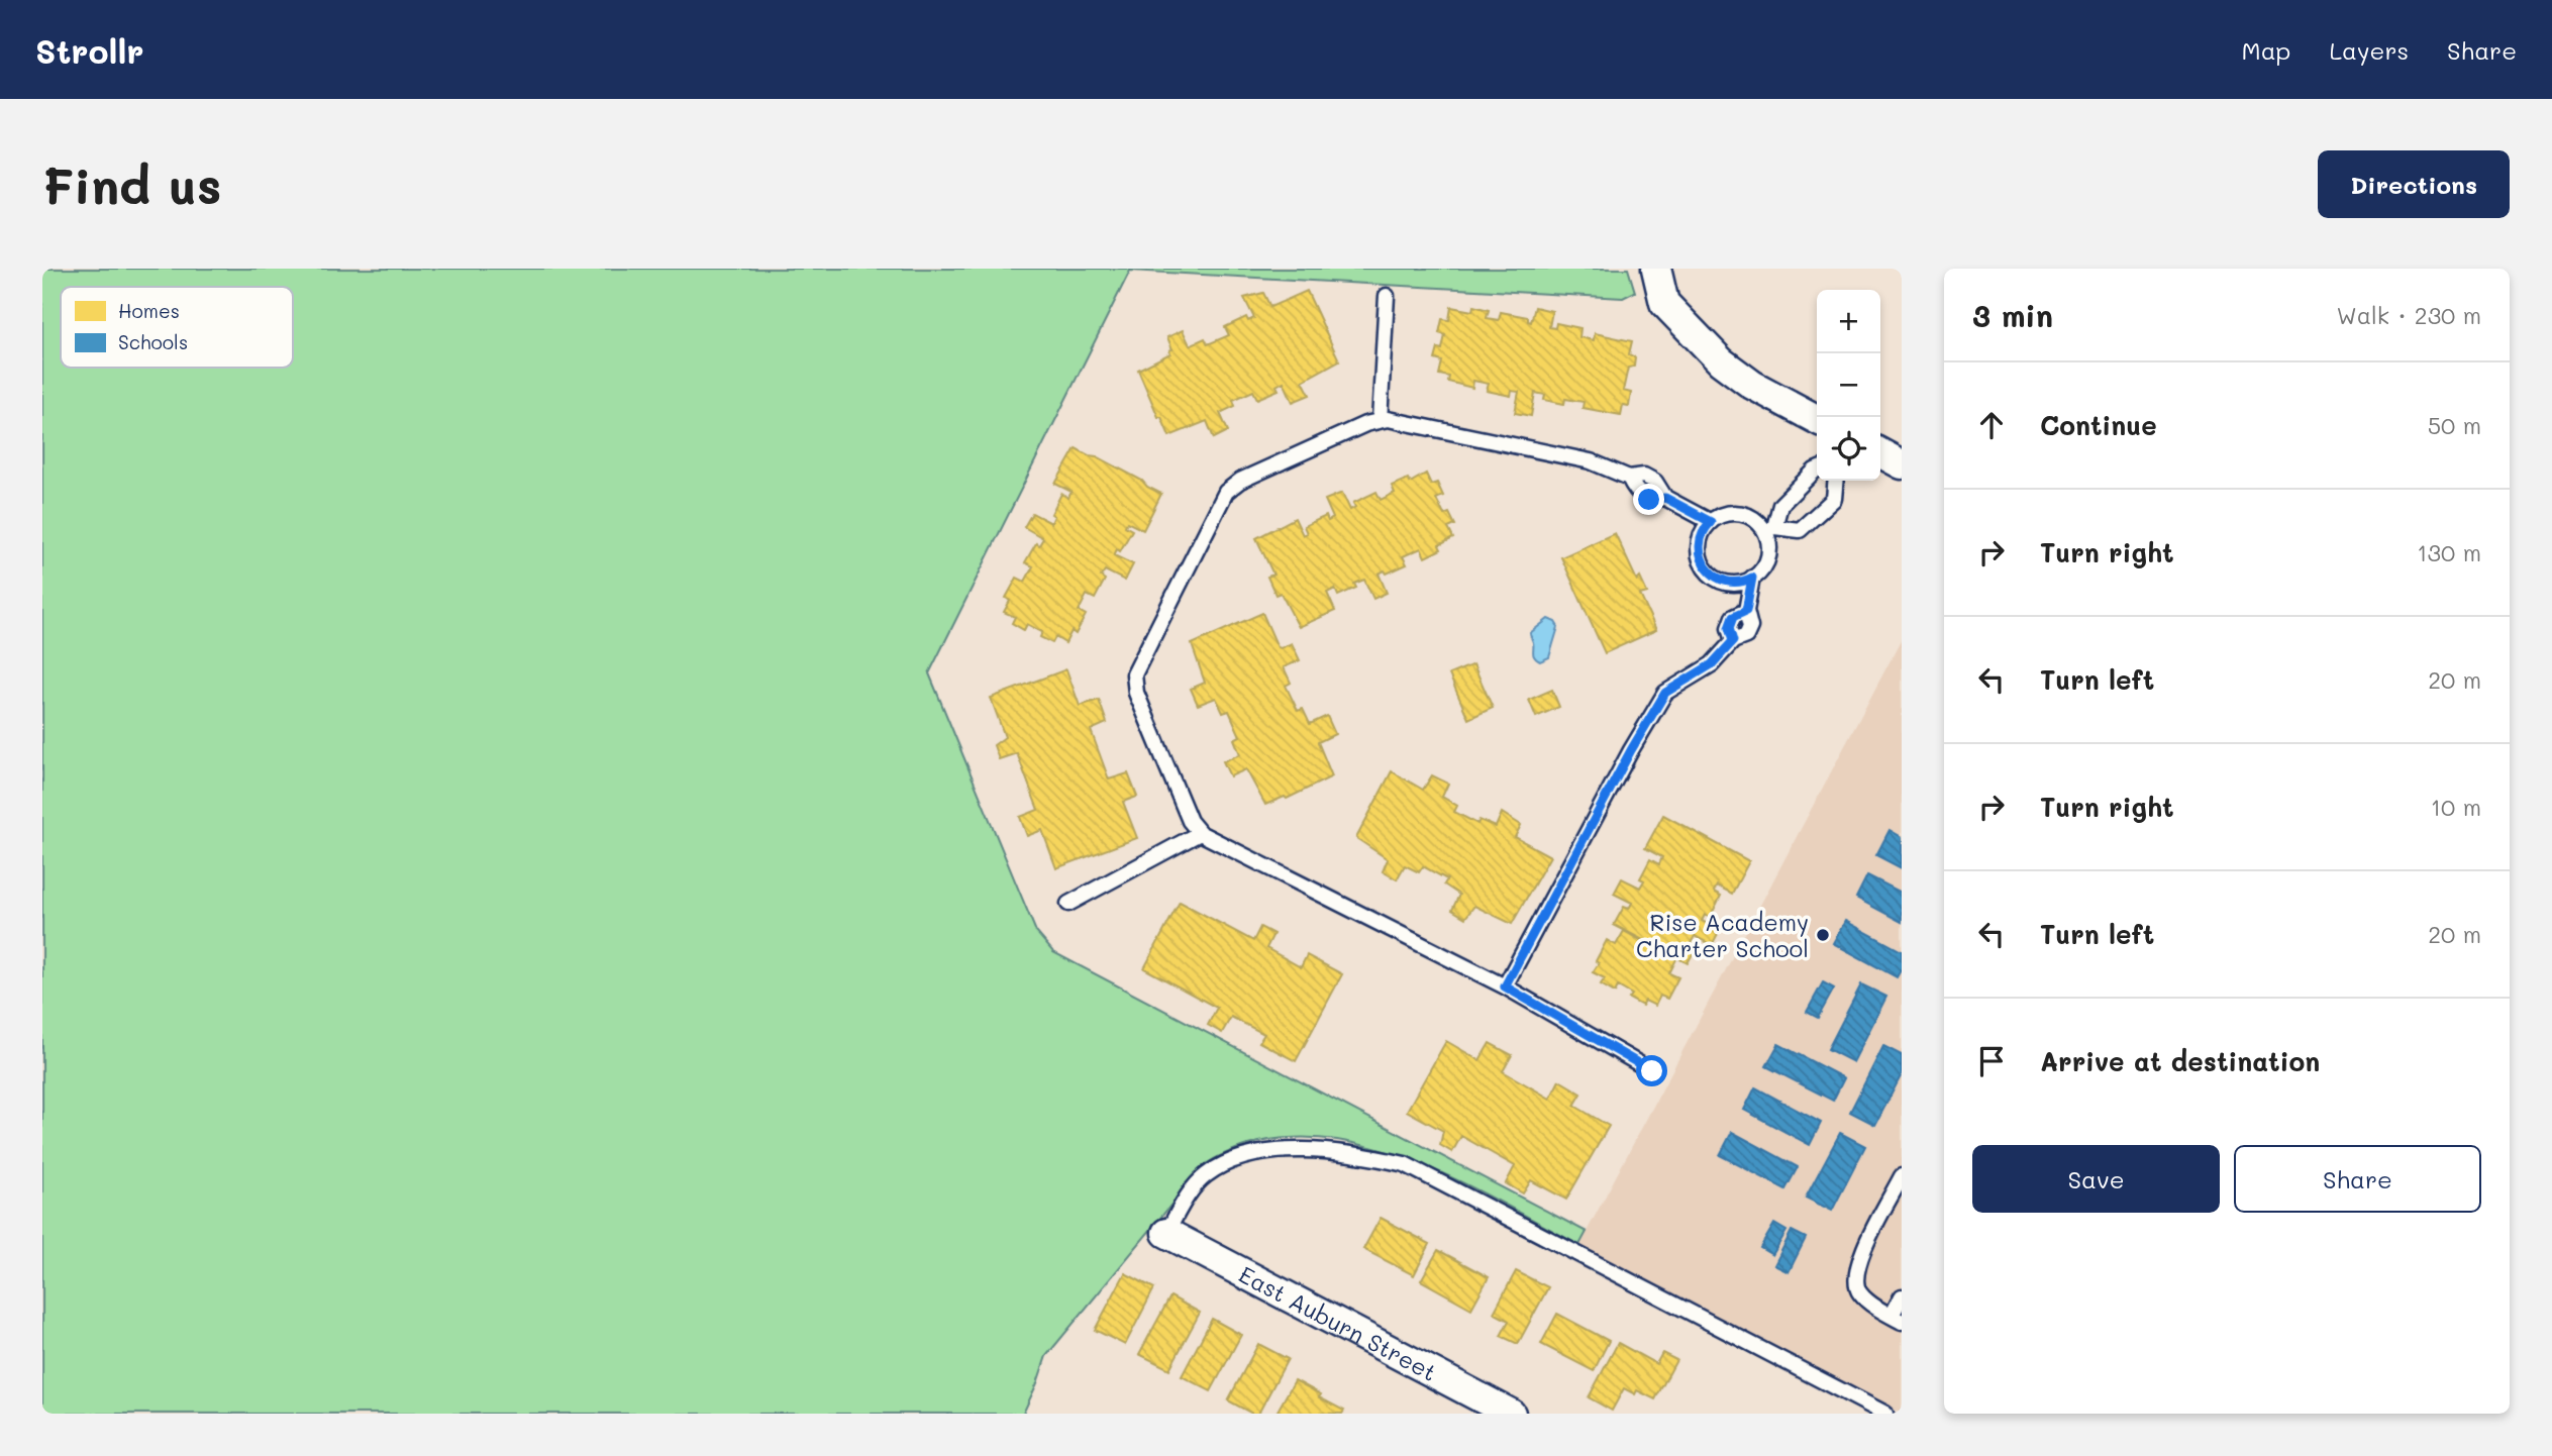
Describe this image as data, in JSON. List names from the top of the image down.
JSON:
{
  "streets": {
    "street": ["East Auburn Street"]
  },
  "places": ["Rise Academy Charter School"],
  "legend": ["Homes", "Schools"],
  "page": {
    "header": "Strollr",
    "nav": ["Map", "Layers", "Share"],
    "buttons": [
      "Directions",
      ["Save", "Share"]
    ],
    "title": "Find us",
    "heading": ["3 min", "Walk · 230 m"],
    "map_buttons": ["+", "−"],
    "list": [
      ["Continue", "50 m"],
      ["Turn right", "130 m"],
      ["Turn left", "20 m"],
      ["Turn right", "10 m"],
      ["Turn left", "20 m"],
      "Arrive at destination"
    ]
  }
}
